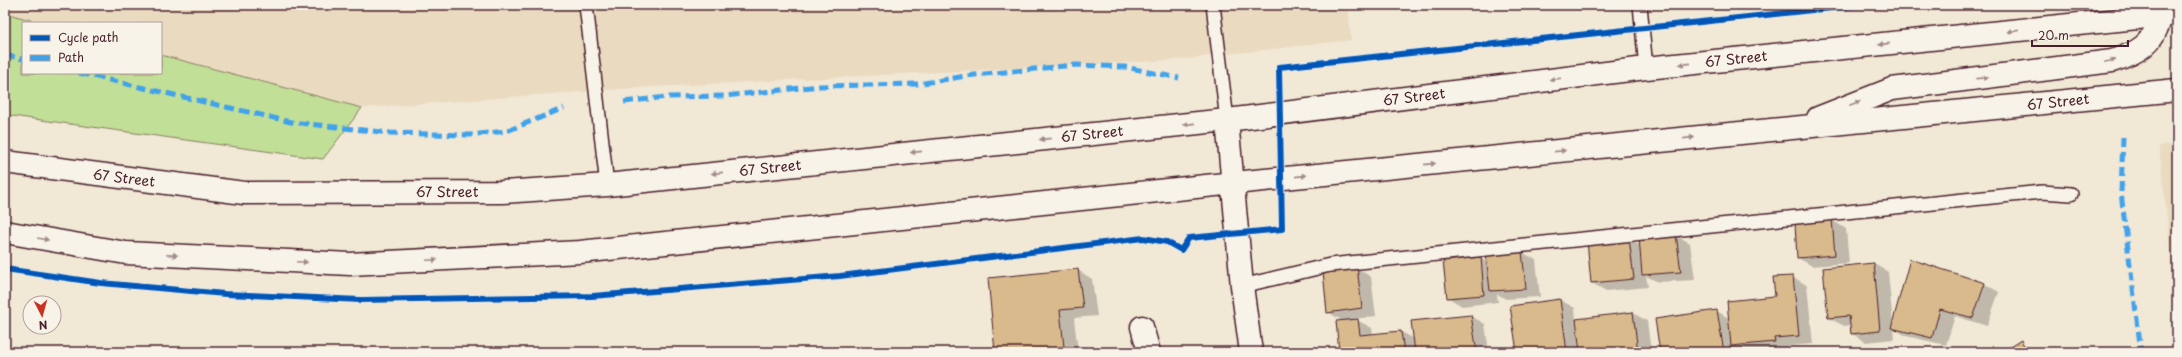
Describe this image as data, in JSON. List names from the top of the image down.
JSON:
{
  "streets": {
    "main road": ["67 Street"]
  },
  "legend": ["Cycle path", "Path"],
  "scale_bar": "20 m",
  "north": "bottom"
}
